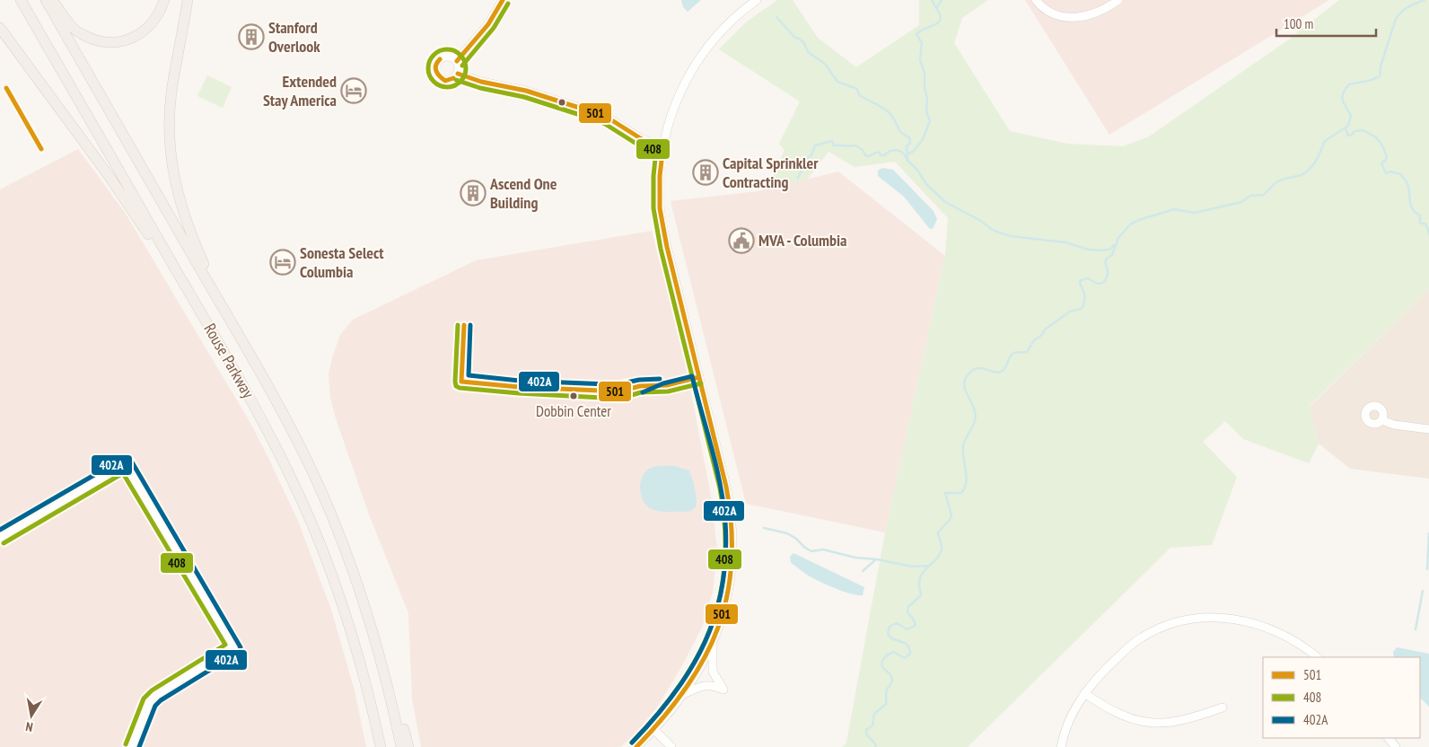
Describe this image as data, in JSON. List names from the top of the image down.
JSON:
{
  "streets": {
    "main road": ["Rouse Parkway"]
  },
  "places": {
    "building": ["Stanford Overlook", "Capital Sprinkler Contracting", "Ascend One Building"],
    "hotel": ["Extended Stay America", "Sonesta Select Columbia"],
    "public building": ["MVA - Columbia"],
    "other": ["Dobbin Center"]
  },
  "lines": ["transit line 501", "transit line 408", "transit line 402A"],
  "legend": ["501", "408", "402A"],
  "scale_bar": "100 m",
  "north": "bottom"
}
